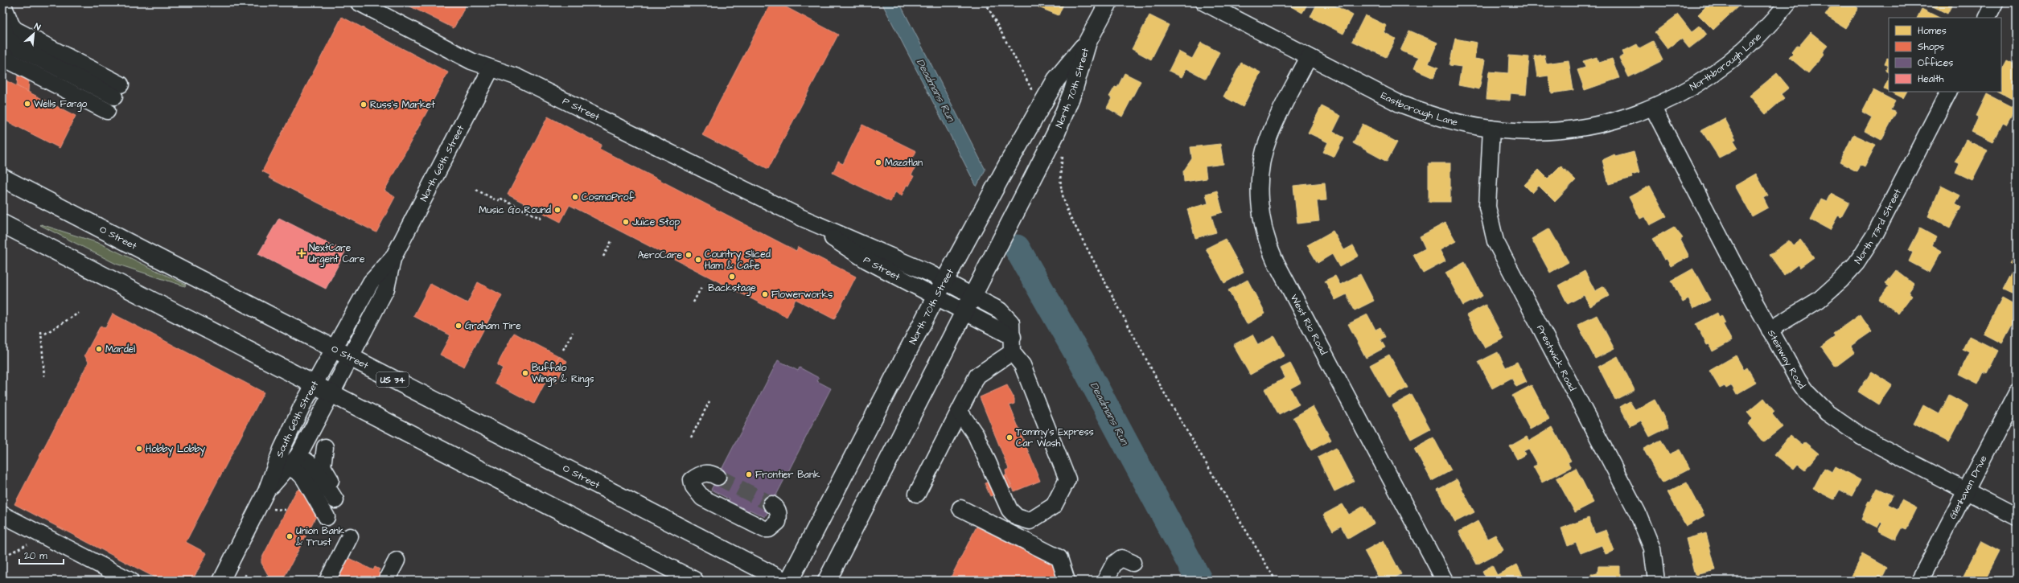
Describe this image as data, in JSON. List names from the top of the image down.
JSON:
{
  "streets": {
    "main road": ["North 70th Street", "O Street", "US 34"],
    "street": [
      "Northborough Lane",
      "Eastborough Lane",
      "P Street",
      "North 68th Street",
      "North 73rd Street",
      "West Rio Road",
      "Prestwick Road",
      "Steinway Road",
      "South 68th Street",
      "Glenhaven Drive"
    ]
  },
  "crossings": [
    ["Northborough Lane", "Eastborough Lane"],
    ["Northborough Lane", "Steinway Road"],
    ["North 70th Street", "P Street"],
    ["Eastborough Lane", "West Rio Road"],
    ["Eastborough Lane", "Prestwick Road"],
    ["Eastborough Lane", "Steinway Road"],
    ["P Street", "North 68th Street"],
    ["North 68th Street", "O Street"],
    ["North 68th Street", "South 68th Street"],
    ["North 73rd Street", "Steinway Road"],
    ["O Street", "South 68th Street"],
    ["Steinway Road", "Glenhaven Drive"]
  ],
  "water": ["Deadmans Run"],
  "places": {
    "other": [
      "Wells Fargo",
      "Russ's Market",
      "Mazatlan",
      "CosmoProf",
      "Music Go Round",
      "Juice Stop",
      "AeroCare",
      "Country Sliced Ham & Cafe",
      "Backstage",
      "Flowerworks",
      "Graham Tire",
      "Mardel",
      "Buffalo Wings & Rings",
      "Tommy's Express Car Wash",
      "Hobby Lobby",
      "Frontier Bank",
      "Union Bank & Trust"
    ],
    "health": ["NextCare Urgent Care"]
  },
  "legend": [
    "Homes",
    "Shops",
    "Offices",
    "Health"
  ],
  "scale_bar": "20 m",
  "north": "top right"
}
